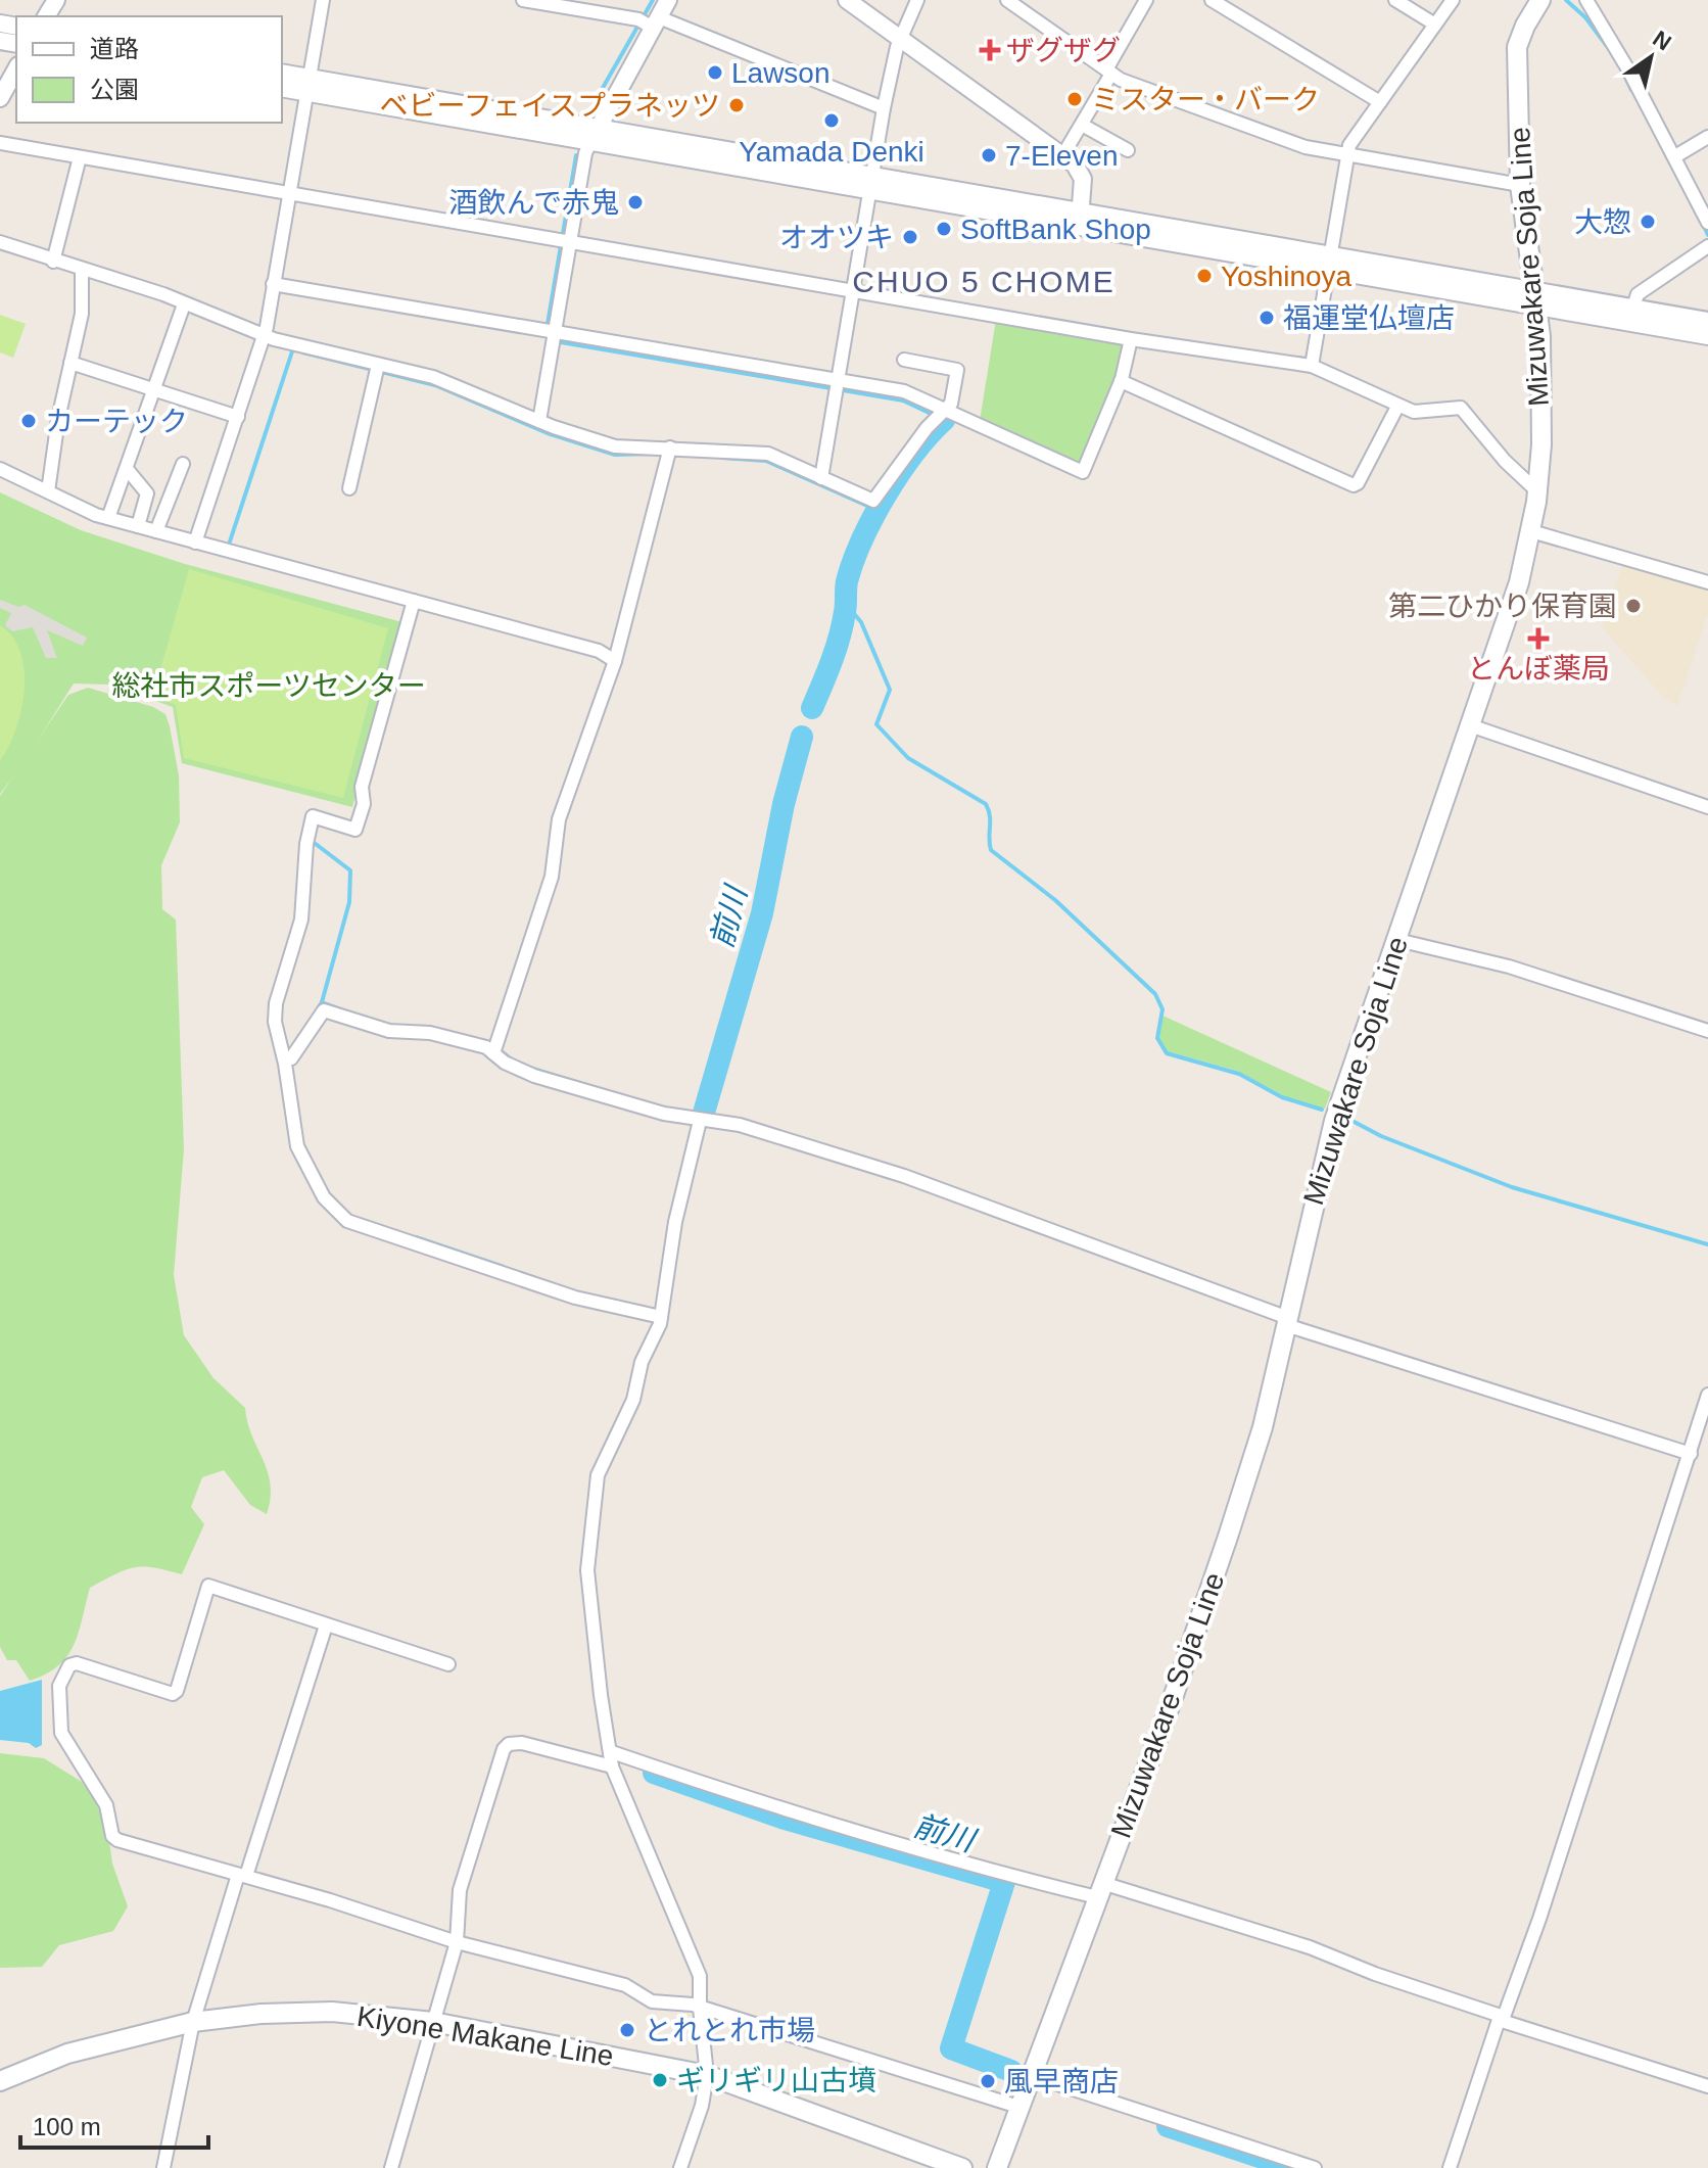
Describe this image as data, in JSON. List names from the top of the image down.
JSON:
{
  "streets": {
    "main road": ["Mizuwakare Soja Line", "Kiyone Makane Line"]
  },
  "districts": ["CHUO 5 CHOME"],
  "water": ["前川"],
  "parks": ["総社市スポーツセンター"],
  "places": {
    "health": ["ザグザグ", "とんぼ薬局"],
    "other": [
      "Lawson",
      "ミスター・バーク",
      "ベビーフェイスプラネッツ",
      "Yamada Denki",
      "7-Eleven",
      "酒飲んで赤鬼",
      "大惣",
      "SoftBank Shop",
      "オオツキ",
      "Yoshinoya",
      "福運堂仏壇店",
      "カーテック",
      "第二ひかり保育園",
      "とれとれ市場",
      "ギリギリ山古墳",
      "風早商店"
    ]
  },
  "legend": ["道路", "公園"],
  "scale_bar": "100 m",
  "north": "top right"
}
